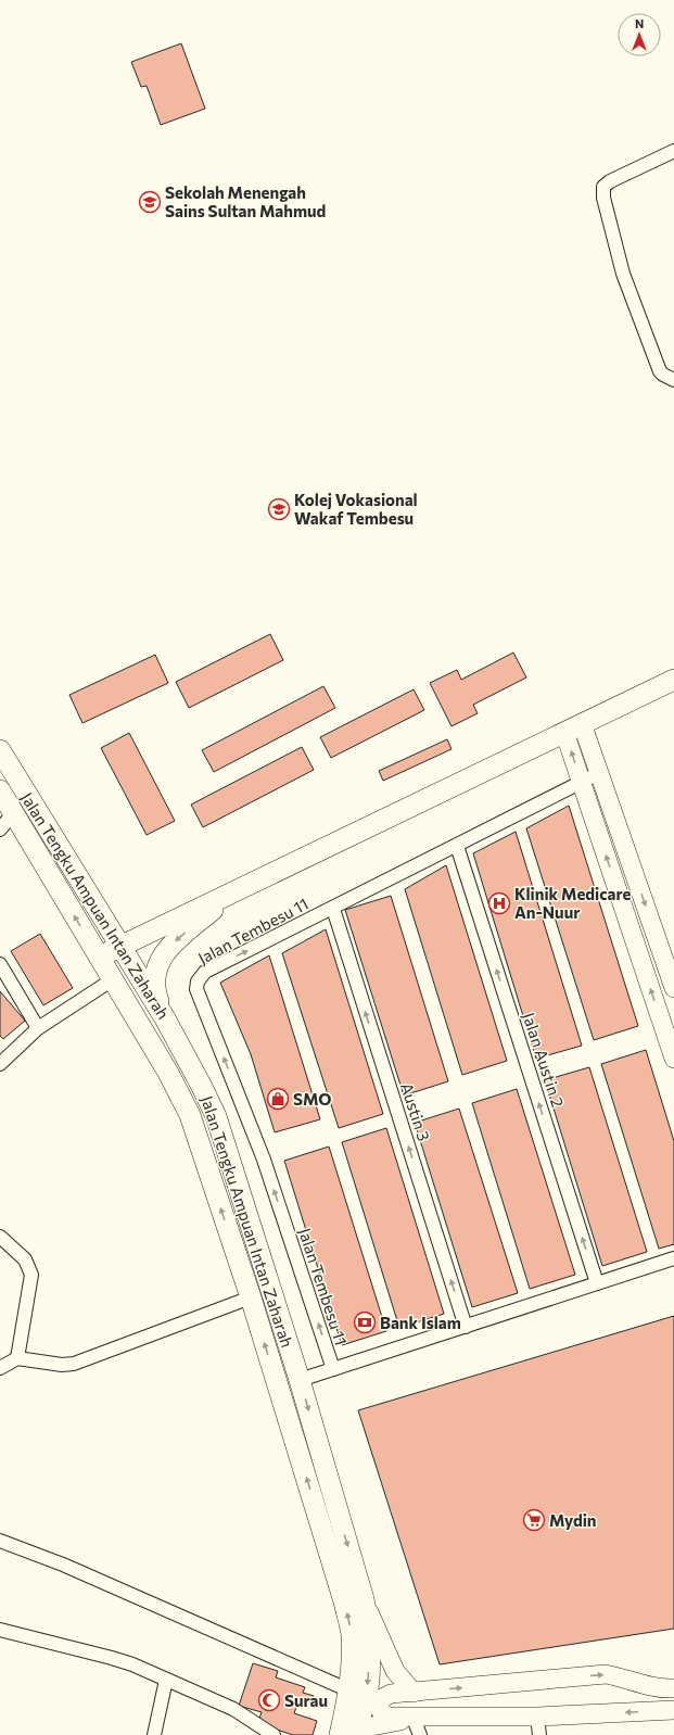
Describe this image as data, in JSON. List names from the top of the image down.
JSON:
{
  "streets": {
    "main road": ["Jalan Tengku Ampuan Intan Zaharah"],
    "street": ["Jalan Tembesu 11", "Jalan Austin 2", "Austin 3"]
  },
  "crossings": [
    ["Jalan Tembesu 11", "Jalan Austin 2"],
    ["Jalan Tembesu 11", "Austin 3"]
  ],
  "one_way": ["Jalan Tembesu 11", "Jalan Austin 2", "Austin 3"],
  "places": {
    "school or university": ["Sekolah Menengah Sains Sultan Mahmud", "Kolej Vokasional Wakaf Tembesu"],
    "hospital": ["Klinik Medicare An-Nuur"],
    "shop": ["SMO"],
    "bank": ["Bank Islam"],
    "supermarket": ["Mydin"],
    "mosque": ["Surau"]
  },
  "north": "top"
}
